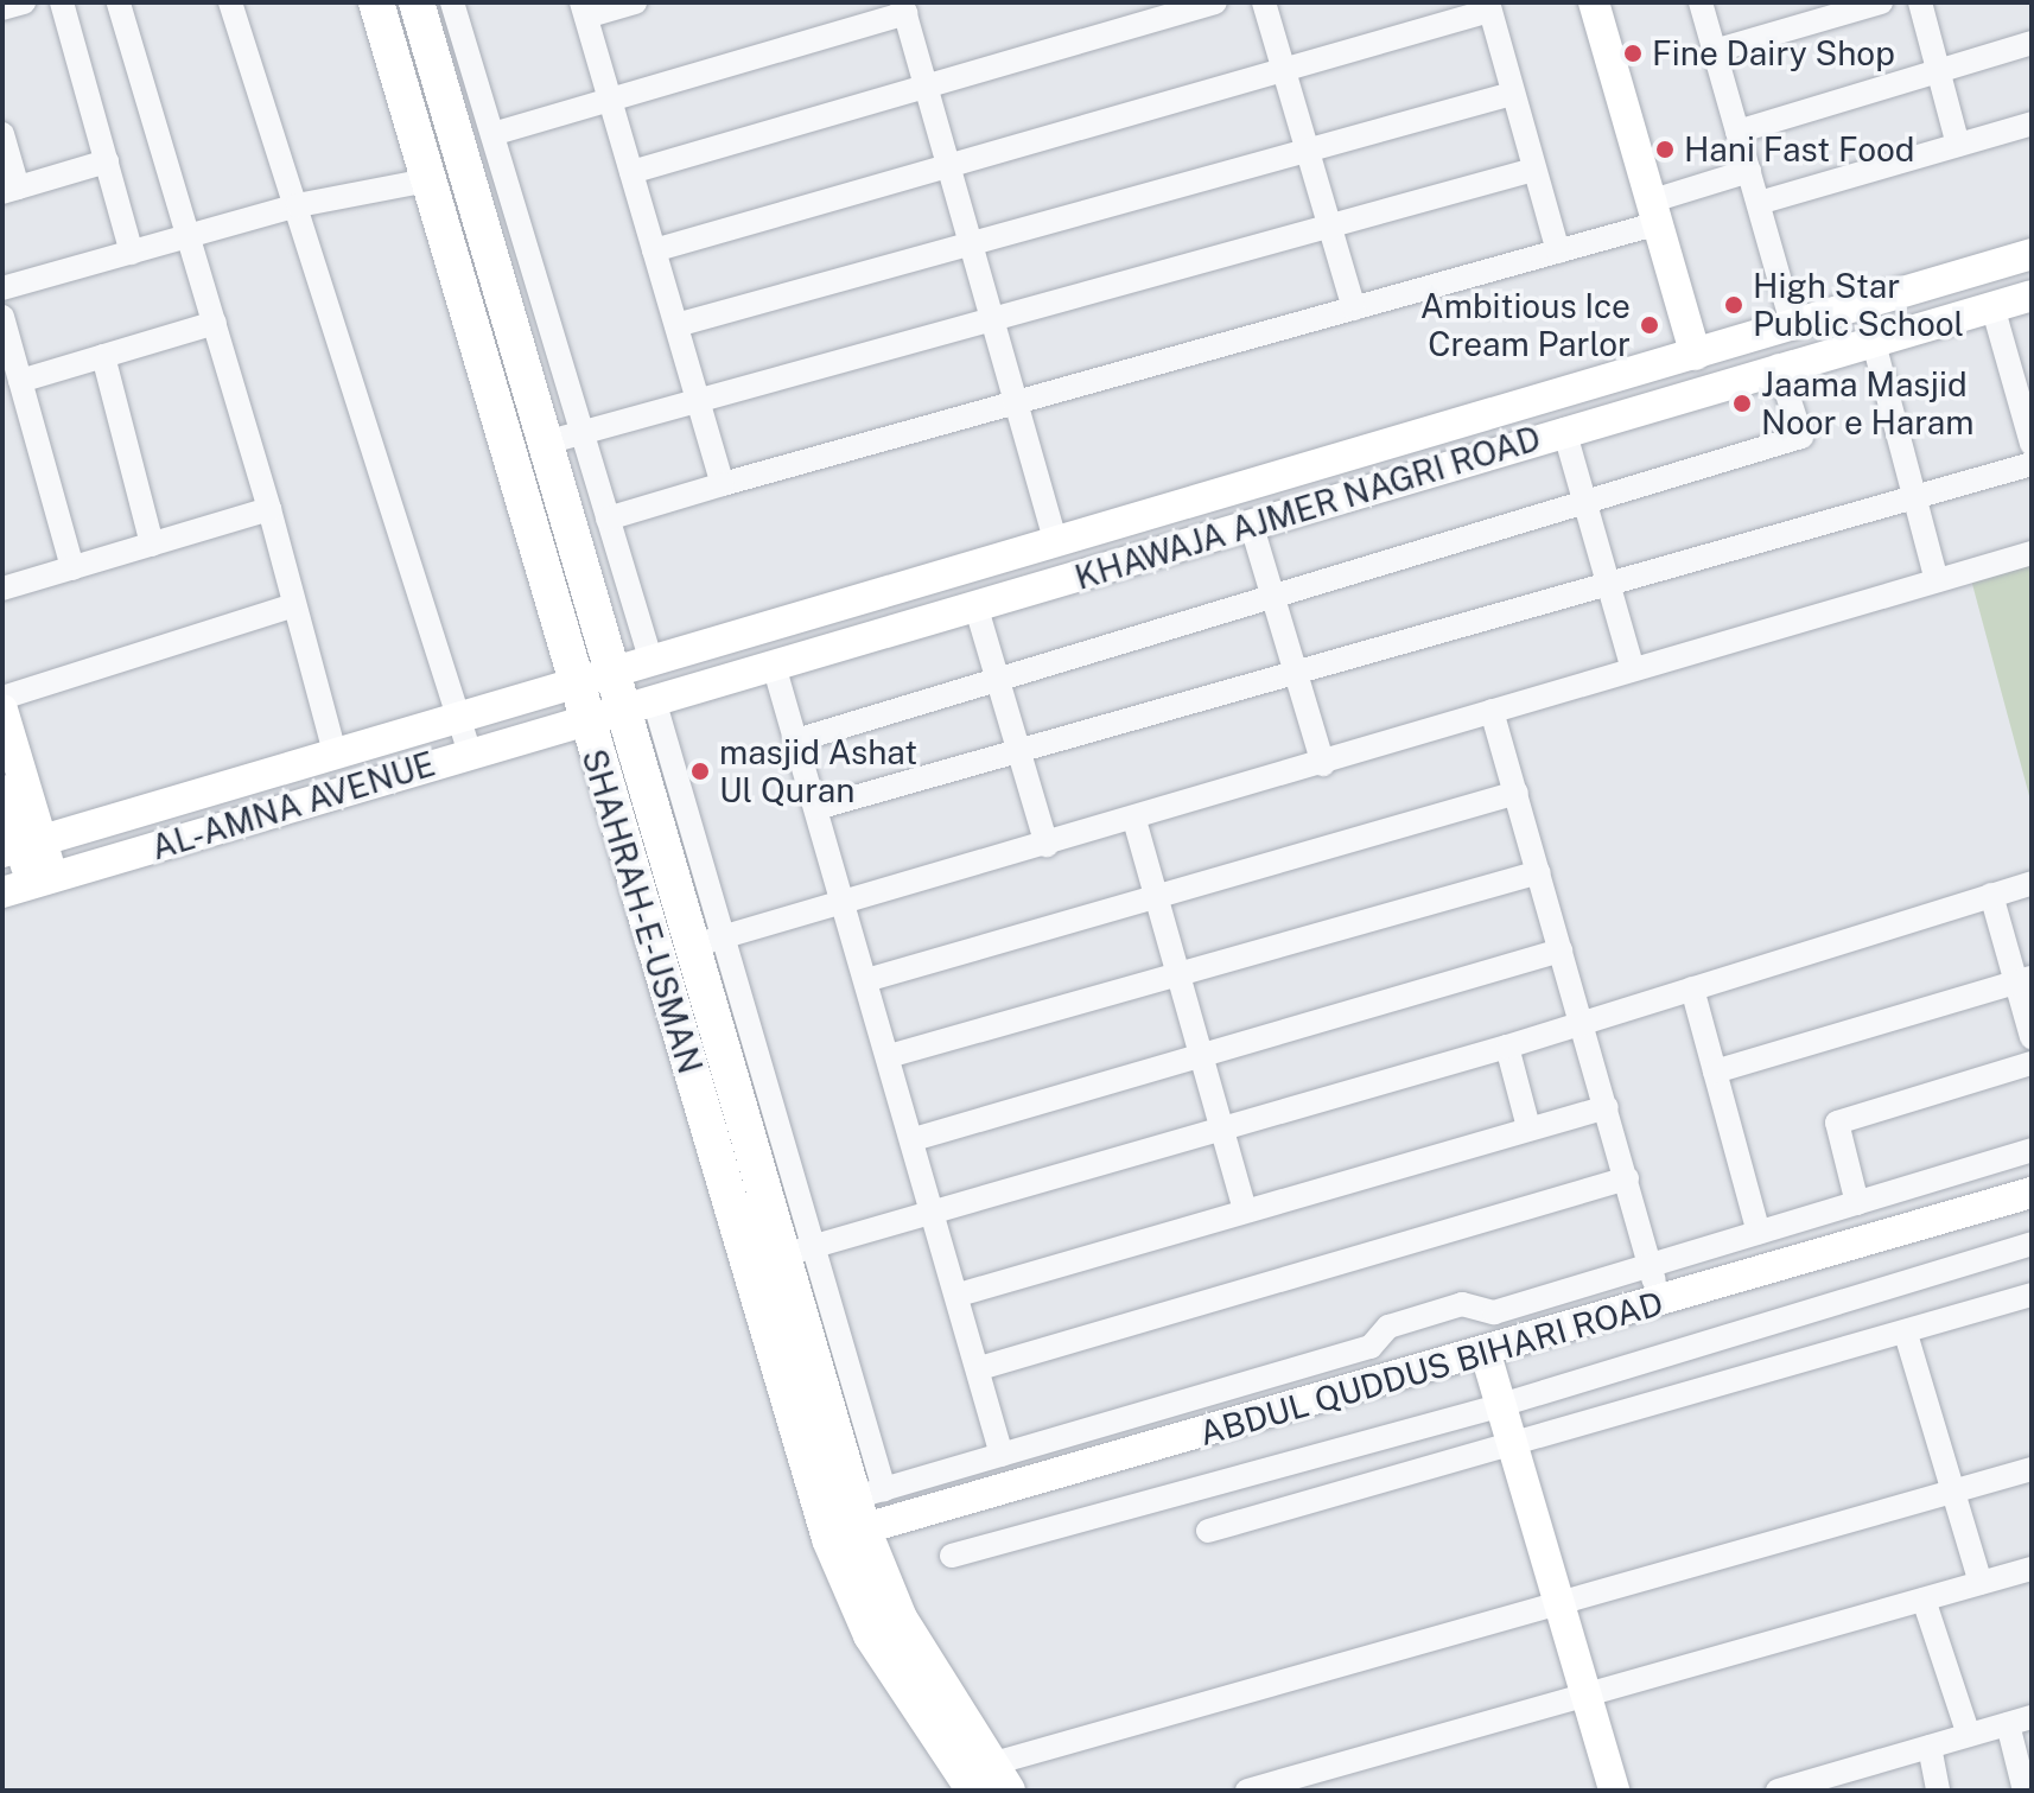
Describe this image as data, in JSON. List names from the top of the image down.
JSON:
{
  "streets": {
    "main road": [
      "KHAWAJA AJMER NAGRI ROAD",
      "AL-AMNA AVENUE",
      "SHAHRAH-E-USMAN",
      "ABDUL QUDDUS BIHARI ROAD"
    ]
  },
  "crossings": [
    ["KHAWAJA AJMER NAGRI ROAD", "AL-AMNA AVENUE"],
    ["KHAWAJA AJMER NAGRI ROAD", "SHAHRAH-E-USMAN"],
    ["AL-AMNA AVENUE", "SHAHRAH-E-USMAN"],
    ["SHAHRAH-E-USMAN", "ABDUL QUDDUS BIHARI ROAD"]
  ],
  "places": [
    "Fine Dairy Shop",
    "Hani Fast Food",
    "High Star Public School",
    "Ambitious Ice Cream Parlor",
    "Jaama Masjid Noor e Haram",
    "masjid Ashat Ul Quran"
  ]
}
